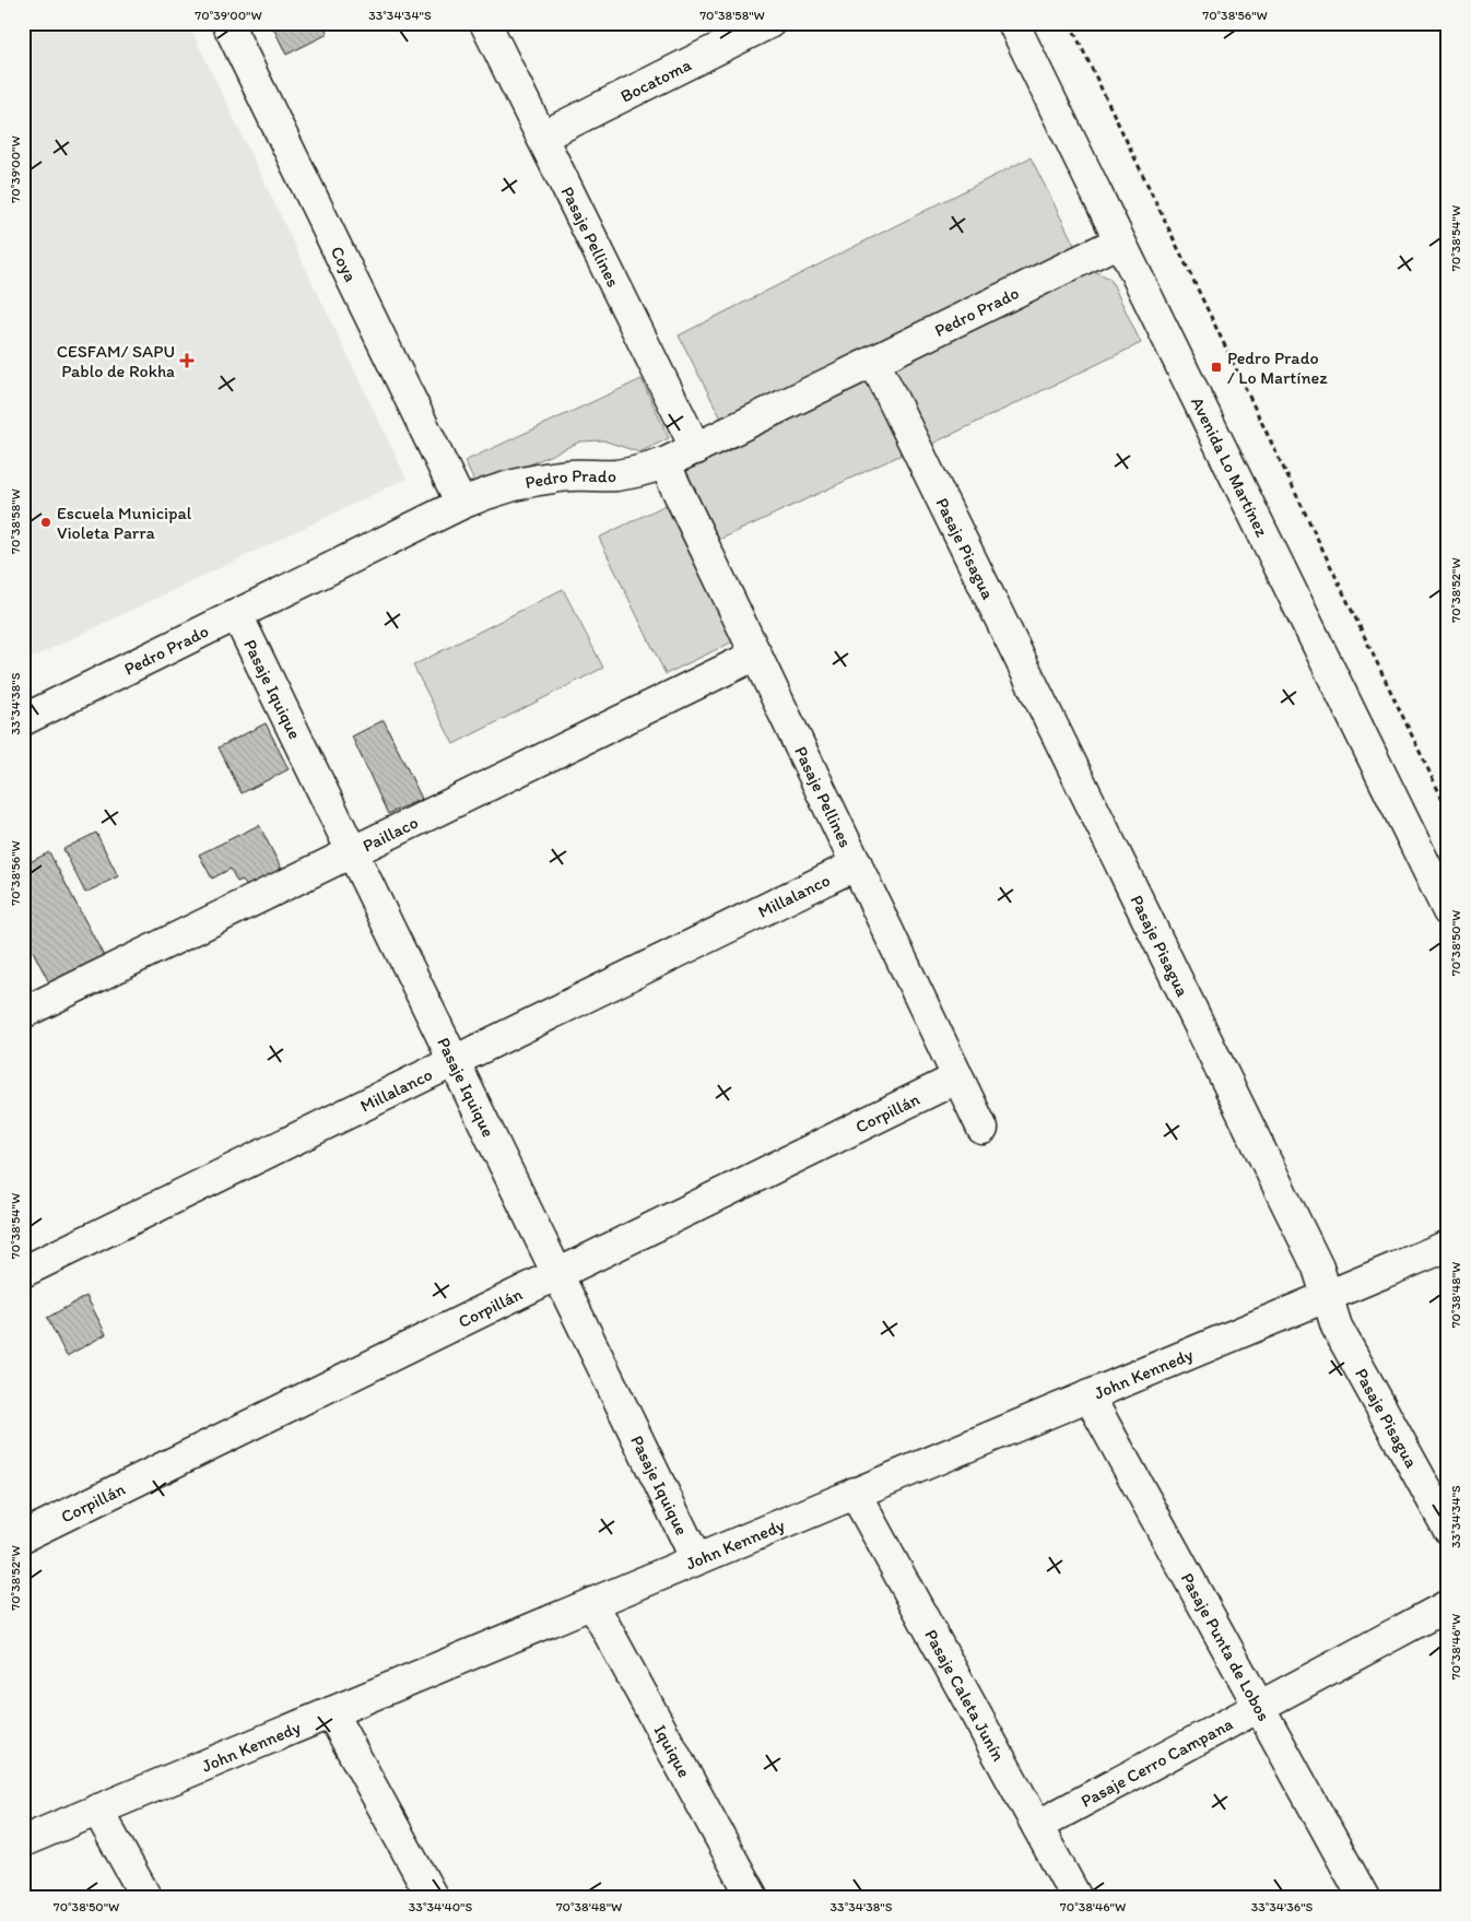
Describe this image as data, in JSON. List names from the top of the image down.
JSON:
{
  "streets": {
    "street": [
      "Bocatoma",
      "Pasaje Pellines",
      "Coya",
      "Pedro Prado",
      "Avenida Lo Martínez",
      "Pasaje Pisagua",
      "Pasaje Iquique",
      "Paillaco",
      "Millalanco",
      "Corpillán",
      "John Kennedy",
      "Pasaje Punta de Lobos",
      "Pasaje Caleta Junín",
      "Iquique",
      "Pasaje Cerro Campana"
    ]
  },
  "crossings": [
    ["Bocatoma", "Pasaje Pellines"],
    ["Pasaje Pellines", "Pedro Prado"],
    ["Pasaje Pellines", "Paillaco"],
    ["Pasaje Pellines", "Millalanco"],
    ["Pasaje Pellines", "Corpillán"],
    ["Coya", "Pedro Prado"],
    ["Pedro Prado", "Avenida Lo Martínez"],
    ["Pedro Prado", "Pasaje Pisagua"],
    ["Pedro Prado", "Pasaje Iquique"],
    ["Pasaje Pisagua", "John Kennedy"],
    ["Pasaje Iquique", "Paillaco"],
    ["Pasaje Iquique", "Millalanco"],
    ["Pasaje Iquique", "Corpillán"],
    ["Pasaje Iquique", "John Kennedy"],
    ["John Kennedy", "Pasaje Punta de Lobos"],
    ["John Kennedy", "Pasaje Caleta Junín"],
    ["John Kennedy", "Iquique"],
    ["Pasaje Punta de Lobos", "Pasaje Cerro Campana"],
    ["Pasaje Caleta Junín", "Pasaje Cerro Campana"]
  ],
  "places": {
    "health": ["CESFAM/ SAPU Pablo de Rokha"],
    "transit": ["Pedro Prado / Lo Martínez"],
    "other": ["Escuela Municipal Violeta Parra"]
  },
  "coordinates": [
    "70°39'00\"W",
    "33°34'34\"S",
    "70°38'58\"W",
    "70°38'56\"W",
    "70°38'54\"W",
    "70°38'52\"W",
    "33°34'38\"S",
    "70°38'50\"W",
    "70°38'48\"W",
    "70°38'46\"W",
    "33°34'40\"S",
    "33°34'36\"S"
  ]
}
